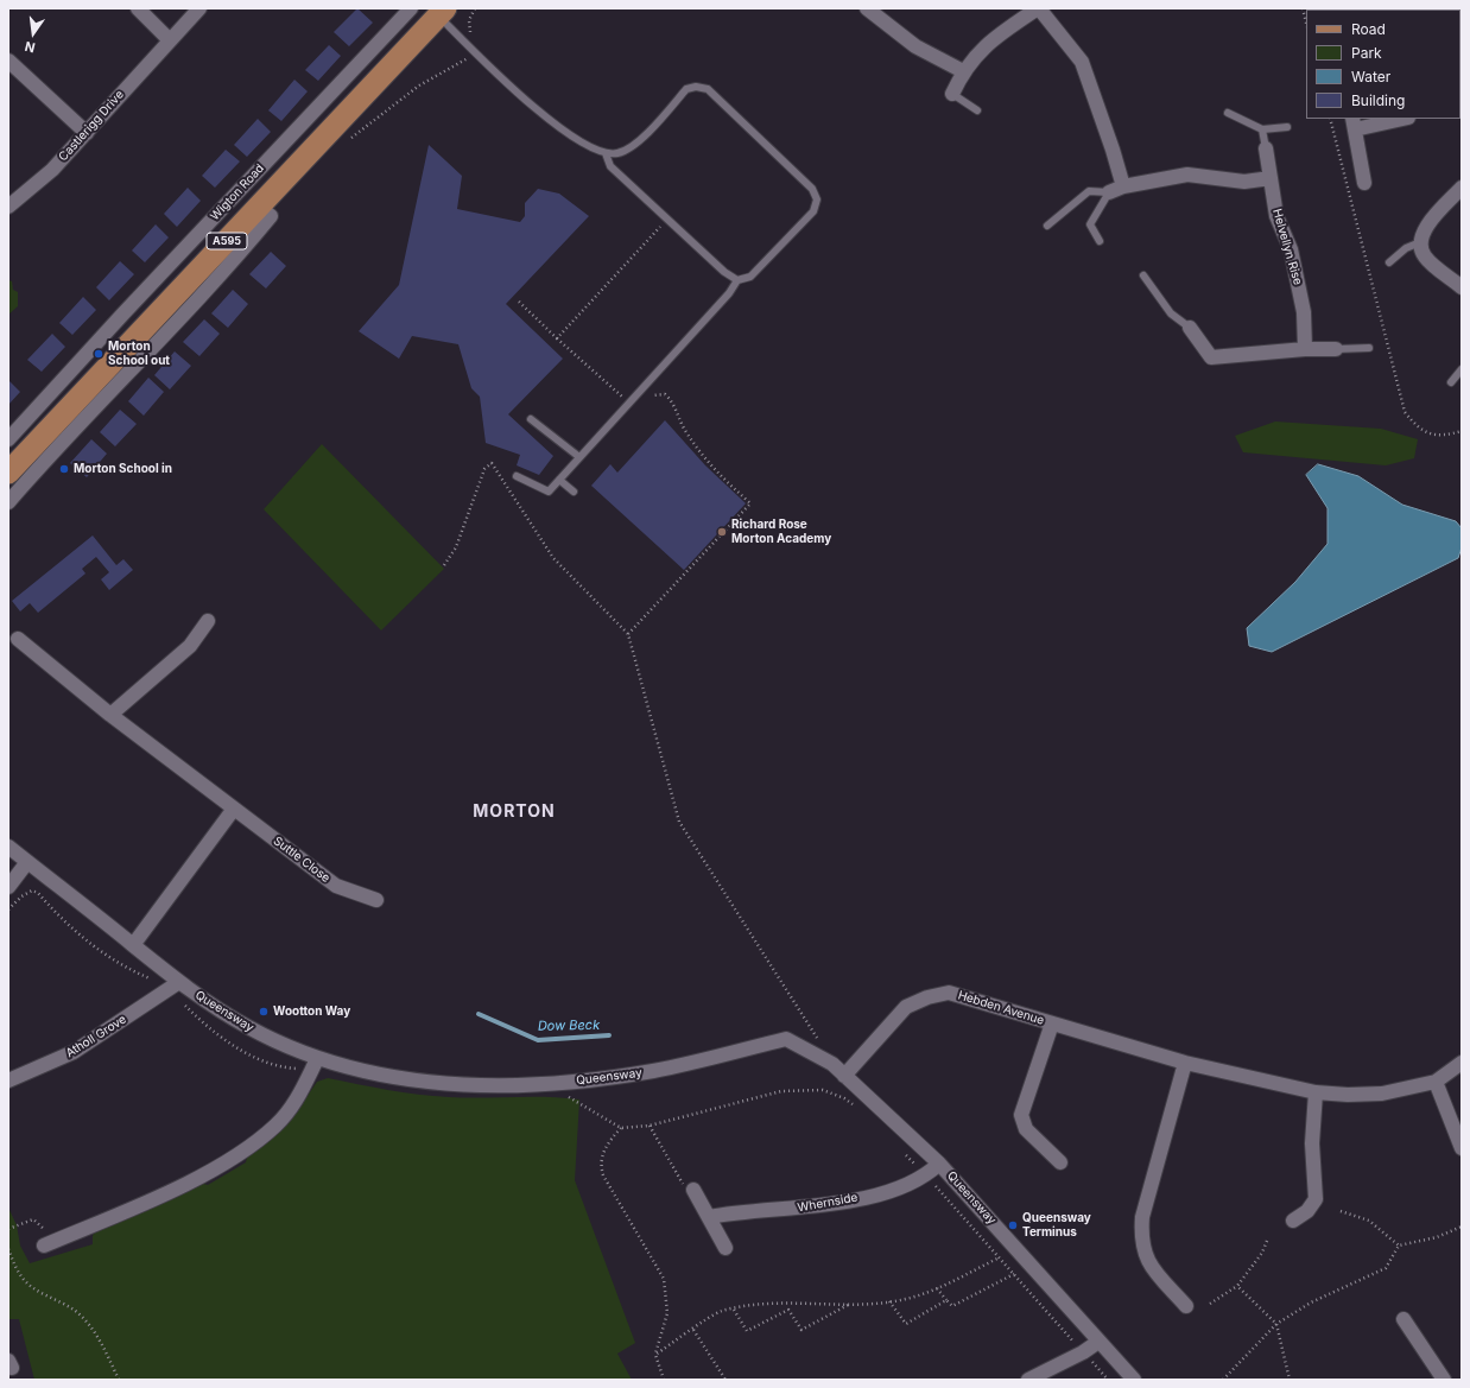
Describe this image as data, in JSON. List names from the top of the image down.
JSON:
{
  "streets": {
    "main road": ["A595"],
    "street": [
      "Castlerigg Drive",
      "Wigton Road",
      "Helvellyn Rise",
      "Suttle Close",
      "Hebden Avenue",
      "Queensway",
      "Atholl Grove",
      "Whernside"
    ]
  },
  "crossings": [
    ["Hebden Avenue", "Queensway"],
    ["Queensway", "Atholl Grove"],
    ["Queensway", "Whernside"]
  ],
  "districts": ["MORTON"],
  "water": ["Dow Beck"],
  "places": [
    "Morton School out",
    "Morton School in",
    "Richard Rose Morton Academy",
    "Wootton Way",
    "Queensway Terminus"
  ],
  "legend": [
    "Road",
    "Park",
    "Water",
    "Building"
  ],
  "north": "bottom"
}
